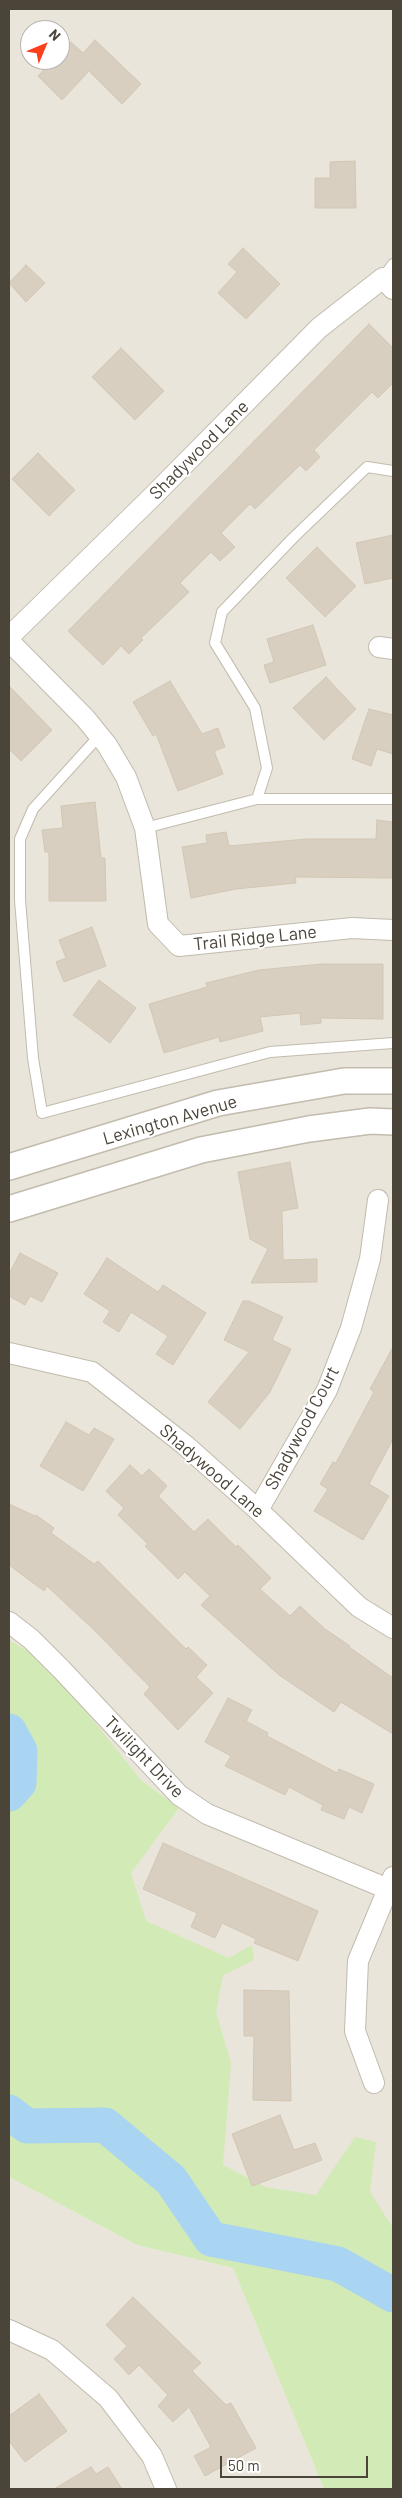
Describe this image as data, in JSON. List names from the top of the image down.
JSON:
{
  "streets": {
    "street": [
      "Shadywood Lane",
      "Trail Ridge Lane",
      "Lexington Avenue",
      "Shadywood Court",
      "Twilight Drive"
    ]
  },
  "crossings": [
    ["Shadywood Lane", "Shadywood Court"]
  ],
  "scale_bar": "50 m",
  "north": "top right"
}
